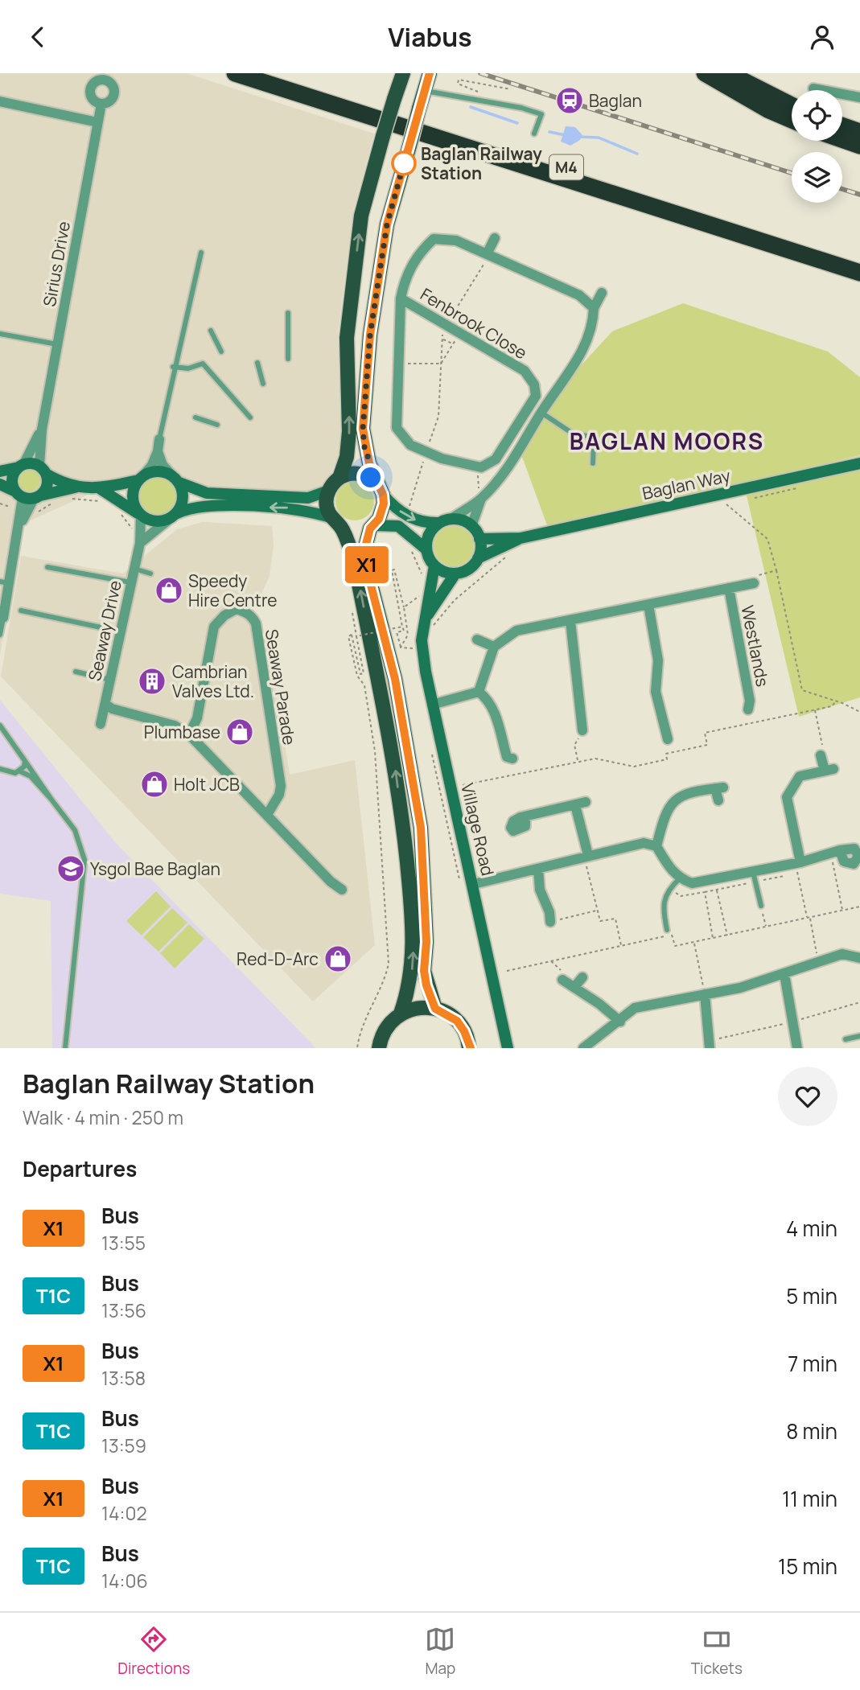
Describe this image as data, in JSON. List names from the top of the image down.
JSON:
{
  "streets": {
    "highway": ["M4"],
    "street": [
      "Sirius Drive",
      "Fenbrook Close",
      "Baglan Way",
      "Seaway Drive",
      "Westlands",
      "Seaway Parade",
      "Village Road"
    ]
  },
  "crossings": [
    ["Baglan Way", "Village Road"]
  ],
  "districts": ["BAGLAN MOORS"],
  "places": {
    "station": ["Baglan"],
    "other": ["Baglan Railway Station"],
    "shop": [
      "Speedy Hire Centre",
      "Plumbase",
      "Holt JCB",
      "Red-D-Arc"
    ],
    "building": ["Cambrian Valves Ltd."],
    "school or university": ["Ysgol Bae Baglan"]
  },
  "lines": ["bus line X1"],
  "page": {
    "header": "Viabus",
    "on_map": "X1",
    "heading": [
      ["Baglan Railway Station", "Walk · 4 min · 250 m"],
      "Departures"
    ],
    "list": [
      {
        "mark": "X1",
        "name": "Bus",
        "note": "13:55",
        "value": "4 min"
      },
      {
        "mark": "T1C",
        "name": "Bus",
        "note": "13:56",
        "value": "5 min"
      },
      {
        "mark": "X1",
        "name": "Bus",
        "note": "13:58",
        "value": "7 min"
      },
      {
        "mark": "T1C",
        "name": "Bus",
        "note": "13:59",
        "value": "8 min"
      },
      {
        "mark": "X1",
        "name": "Bus",
        "note": "14:02",
        "value": "11 min"
      },
      {
        "mark": "T1C",
        "name": "Bus",
        "note": "14:06",
        "value": "15 min"
      }
    ],
    "tabs": ["Directions", "Map", "Tickets"]
  }
}
